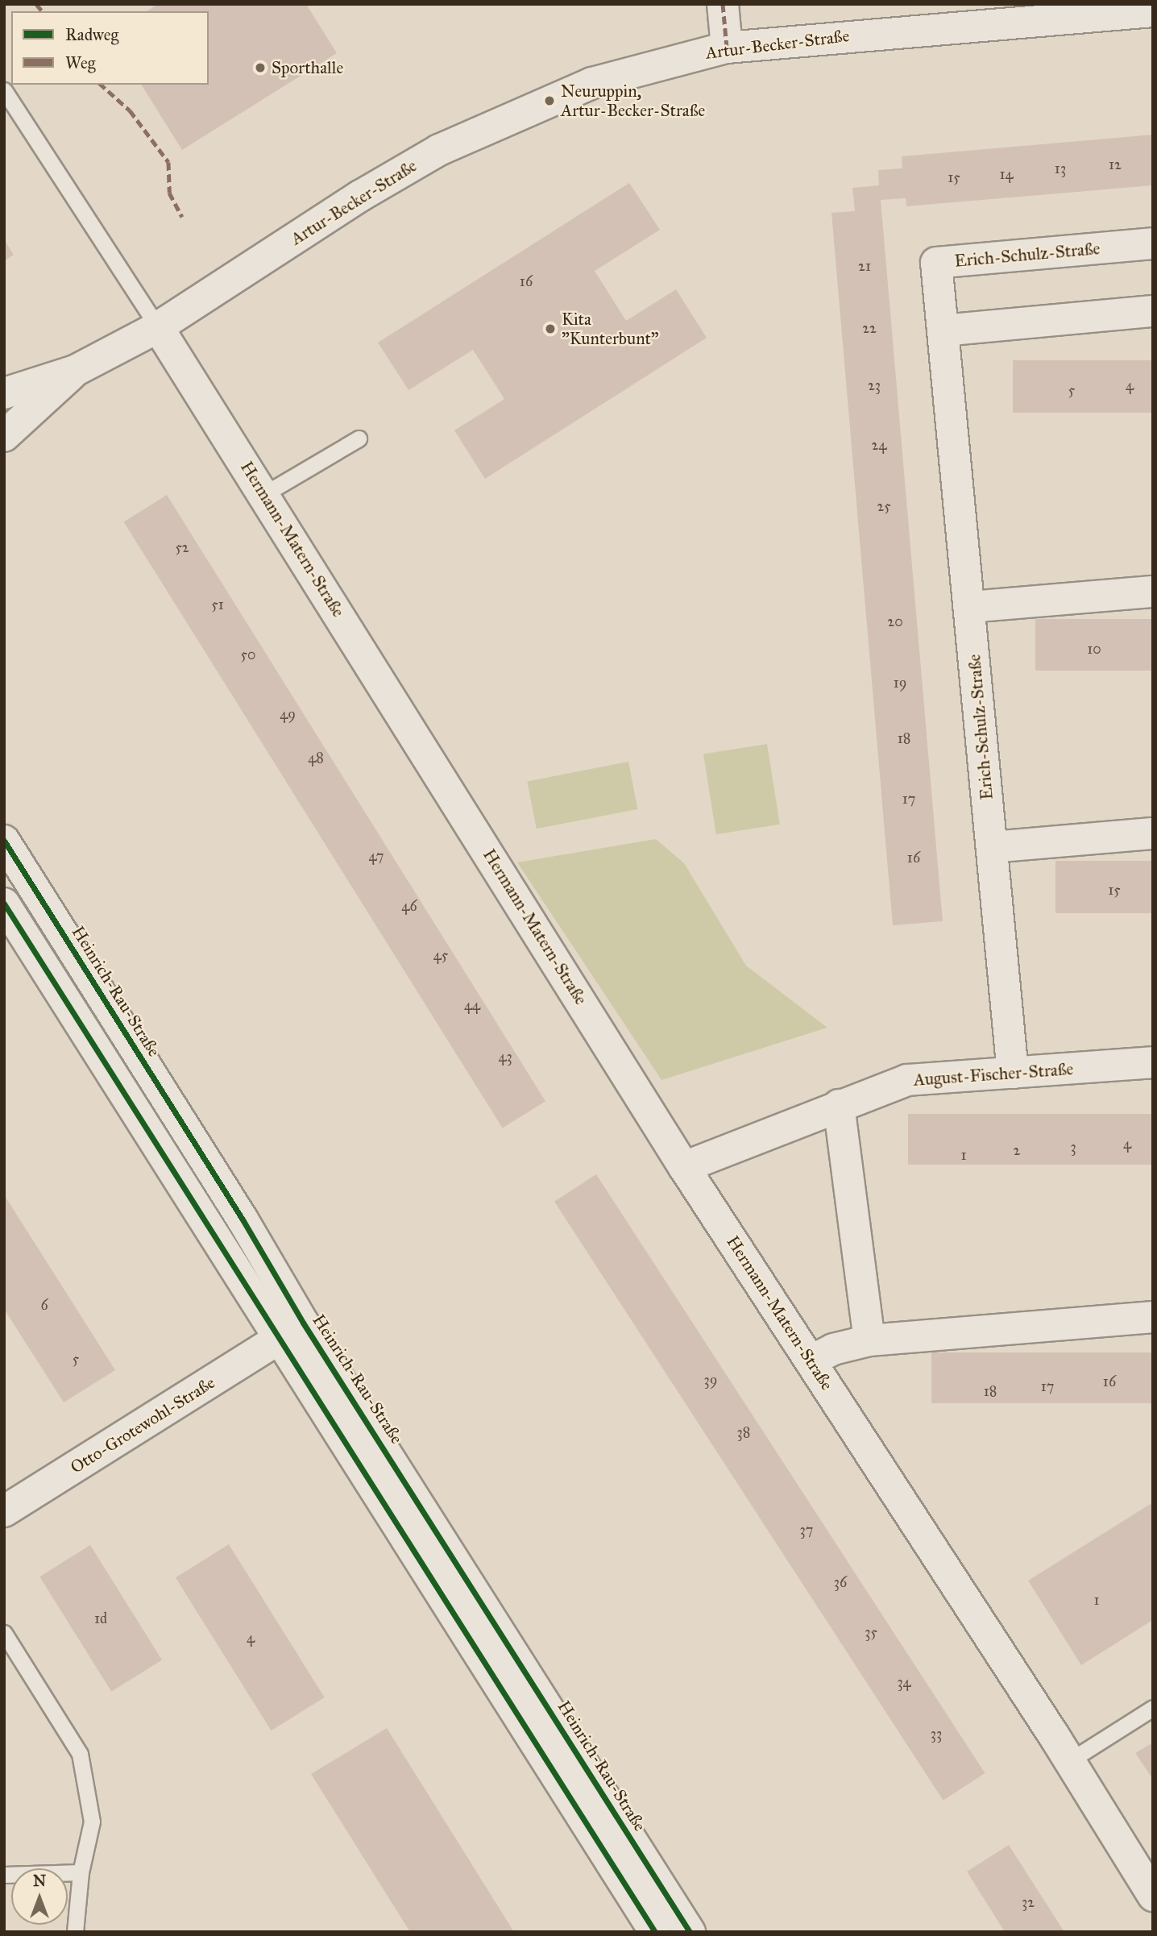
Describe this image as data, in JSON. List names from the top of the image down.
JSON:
{
  "streets": {
    "street": [
      "Artur-Becker-Straße",
      "Erich-Schulz-Straße",
      "Hermann-Matern-Straße",
      "Heinrich-Rau-Straße",
      "August-Fischer-Straße",
      "Otto-Grotewohl-Straße"
    ]
  },
  "crossings": [
    ["Artur-Becker-Straße", "Hermann-Matern-Straße"],
    ["Erich-Schulz-Straße", "August-Fischer-Straße"],
    ["Hermann-Matern-Straße", "August-Fischer-Straße"],
    ["Heinrich-Rau-Straße", "Otto-Grotewohl-Straße"]
  ],
  "places": ["Sporthalle", "Neuruppin, Artur-Becker-Straße", "Kita \"Kunterbunt\""],
  "house_numbers": [
    "12",
    "13",
    "14",
    "15",
    "21",
    "16",
    "22",
    "23",
    "4",
    "5",
    "24",
    "25",
    "52",
    "51",
    "20",
    "10",
    "50",
    "19",
    "49",
    "18",
    "48",
    "17",
    "47",
    "16",
    "15",
    "46",
    "45",
    "44",
    "43",
    "4",
    "3",
    "2",
    "1",
    "6",
    "5",
    "39",
    "16",
    "17",
    "18",
    "38",
    "37",
    "36",
    "1",
    "1d",
    "35",
    "4",
    "34",
    "33",
    "32"
  ],
  "legend": ["Radweg", "Weg"],
  "north": "top"
}
